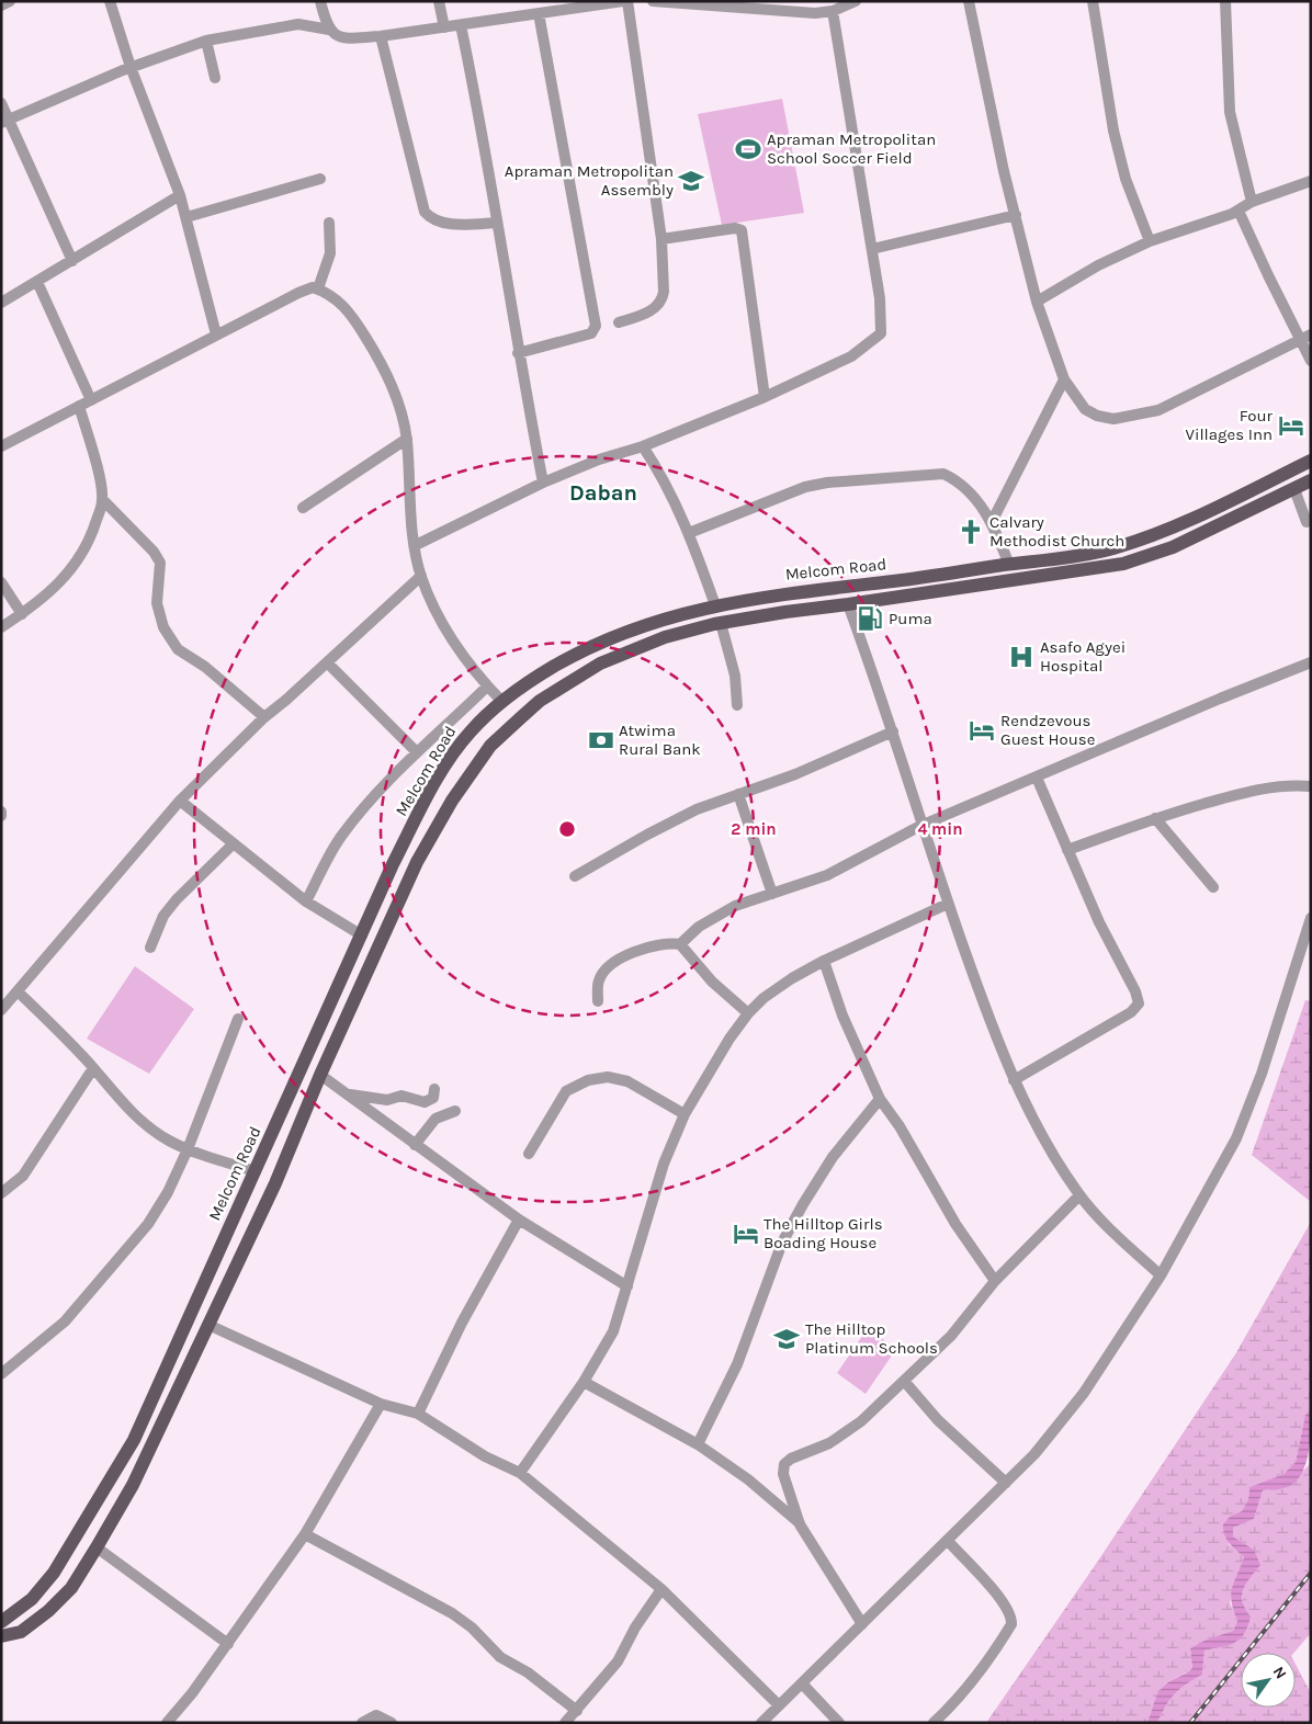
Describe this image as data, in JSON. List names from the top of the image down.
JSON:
{
  "streets": {
    "main road": ["Melcom Road"]
  },
  "districts": ["Daban"],
  "places": {
    "sports": ["Apraman Metropolitan School Soccer Field"],
    "school or university": ["Apraman Metropolitan Assembly", "The Hilltop Platinum Schools"],
    "hotel": ["Four Villages Inn", "Rendzevous Guest House", "The Hilltop Girls Boading House"],
    "church": ["Calvary Methodist Church"],
    "fuel station": ["Puma"],
    "hospital": ["Asafo Agyei Hospital"],
    "bank": ["Atwima Rural Bank"]
  },
  "north": "top right",
  "rings": ["2 min", "4 min"]
}
